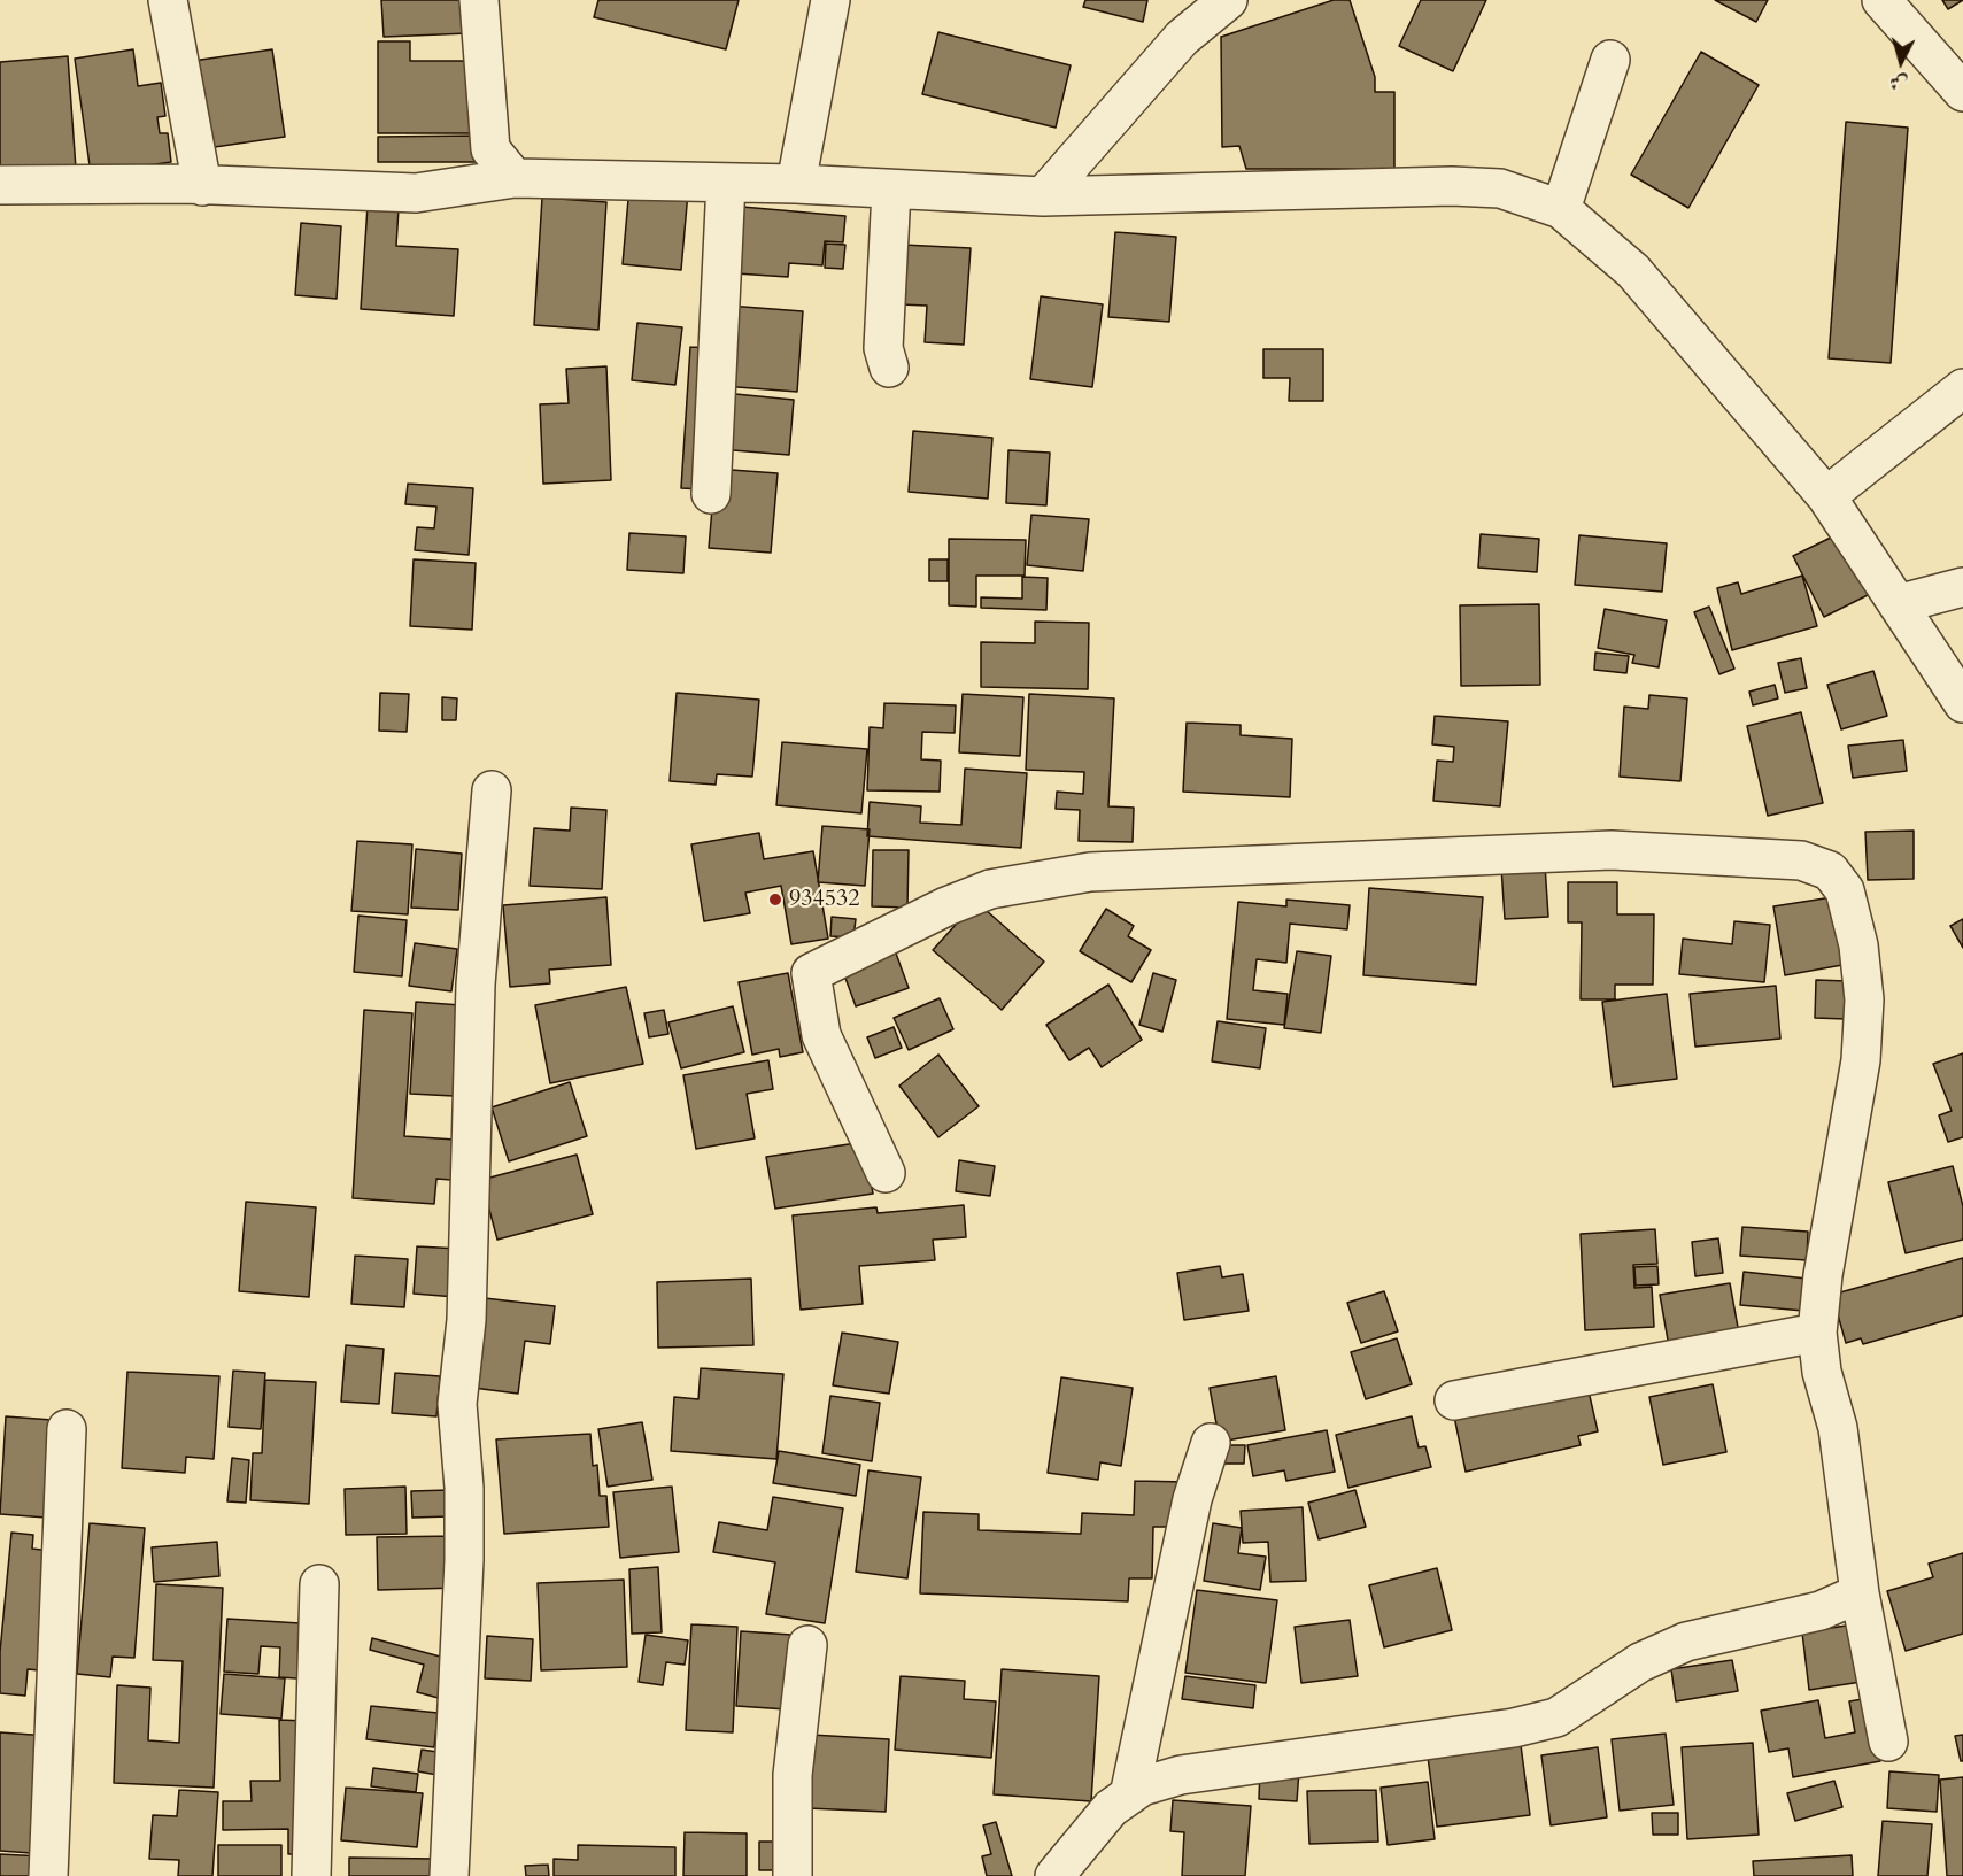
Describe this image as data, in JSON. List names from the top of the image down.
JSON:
{
  "places": ["934532"],
  "north": "bottom"
}
